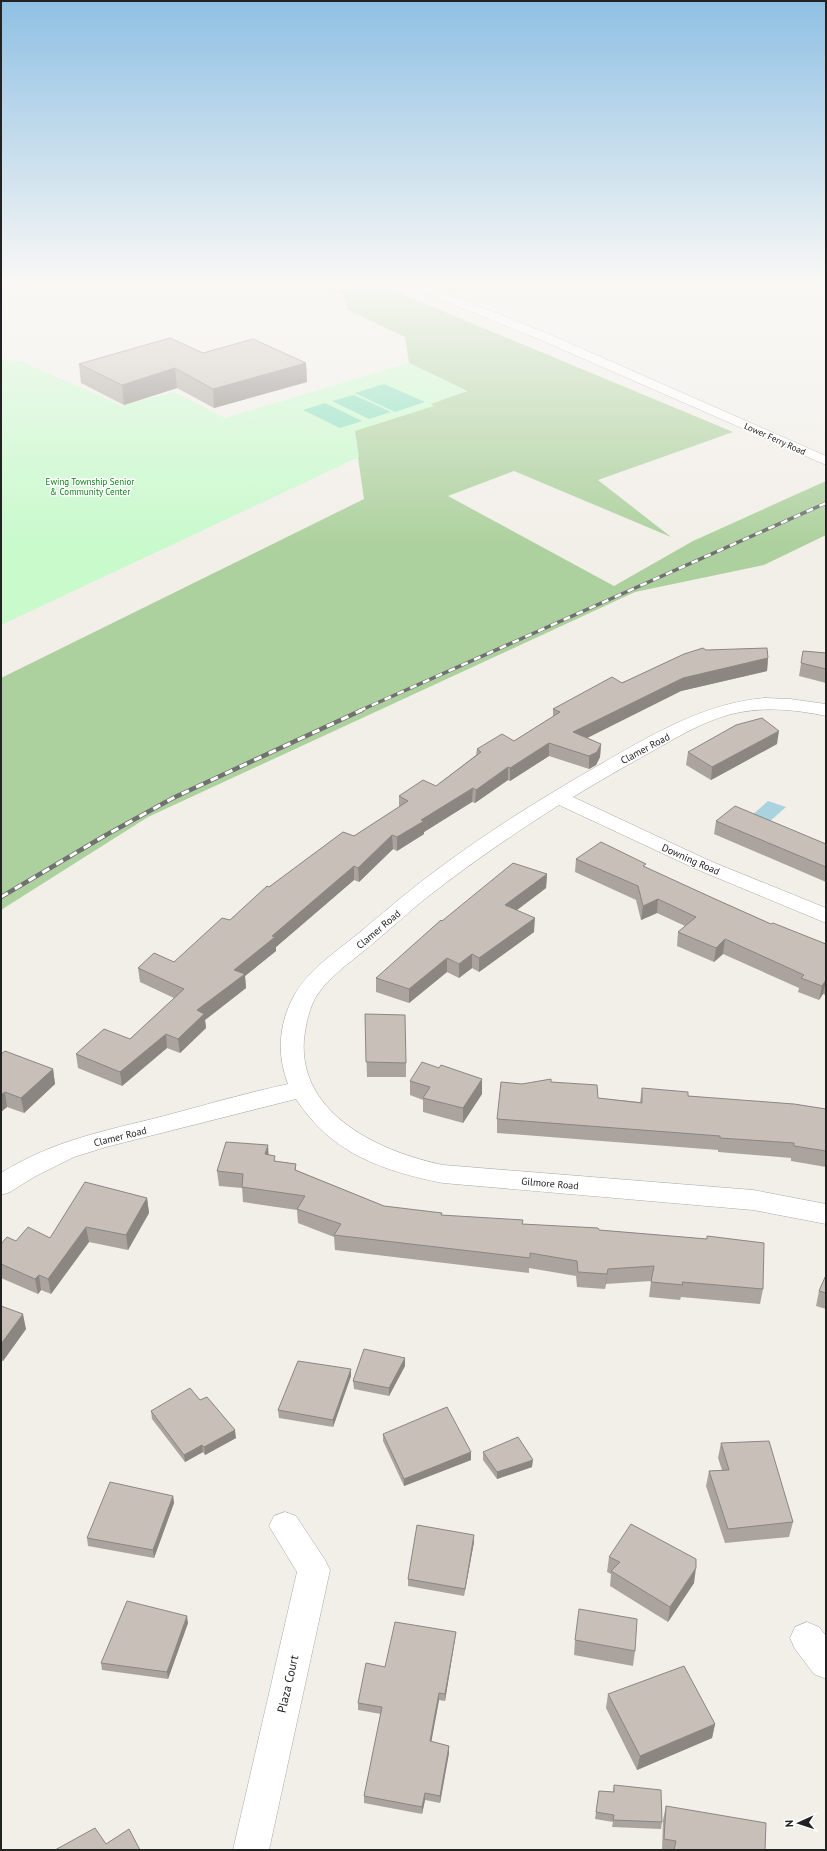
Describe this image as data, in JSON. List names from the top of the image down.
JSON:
{
  "streets": {
    "street": [
      "Lower Ferry Road",
      "Clamer Road",
      "Downing Road",
      "Gilmore Road",
      "Plaza Court"
    ]
  },
  "crossings": [
    ["Clamer Road", "Downing Road"],
    ["Clamer Road", "Gilmore Road"]
  ],
  "parks": ["Ewing Township Senior & Community Center"],
  "north": "left"
}
